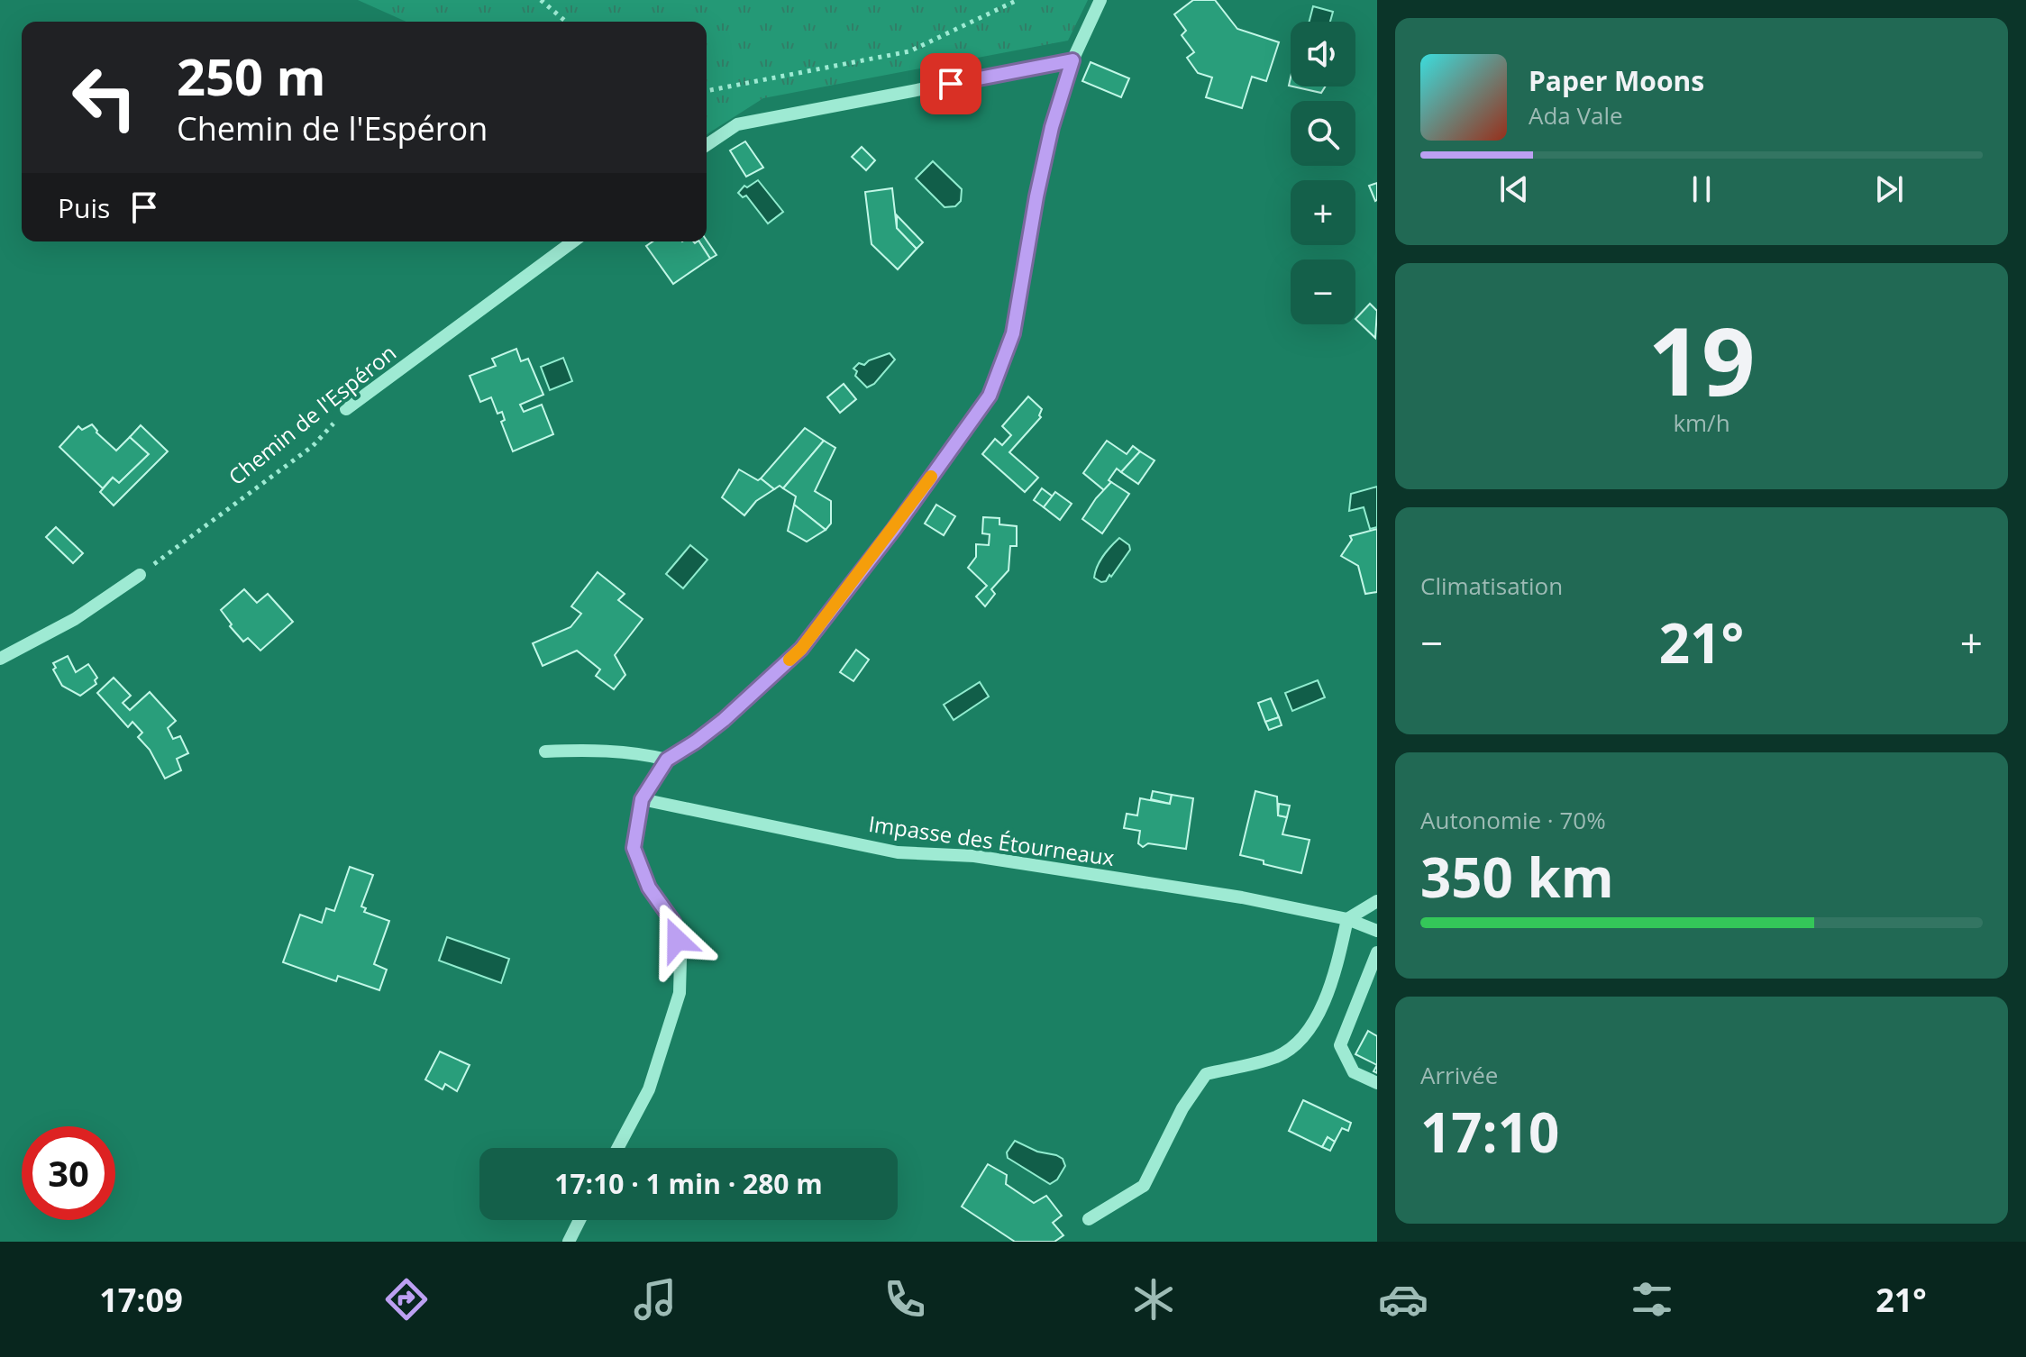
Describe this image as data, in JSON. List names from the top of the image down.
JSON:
{
  "streets": {
    "street": ["Chemin de l'Espéron", "Impasse des Étourneaux"]
  },
  "page": {
    "map_buttons": ["+", "−"],
    "turn": ["250 m", "Chemin de l'Espéron"],
    "song": ["Paper Moons", "Ada Vale"],
    "then": "Puis",
    "tile": [
      ["19", "km/h"],
      "Climatisation",
      ["Autonomie · 70%", "350 km"],
      ["Arrivée", "17:10"]
    ],
    "heat": ["−", "21°", "+"],
    "limit": "30",
    "trip": "17:10 · 1 min · 280 m",
    "tabs": ["17:09", "21°"]
  }
}
